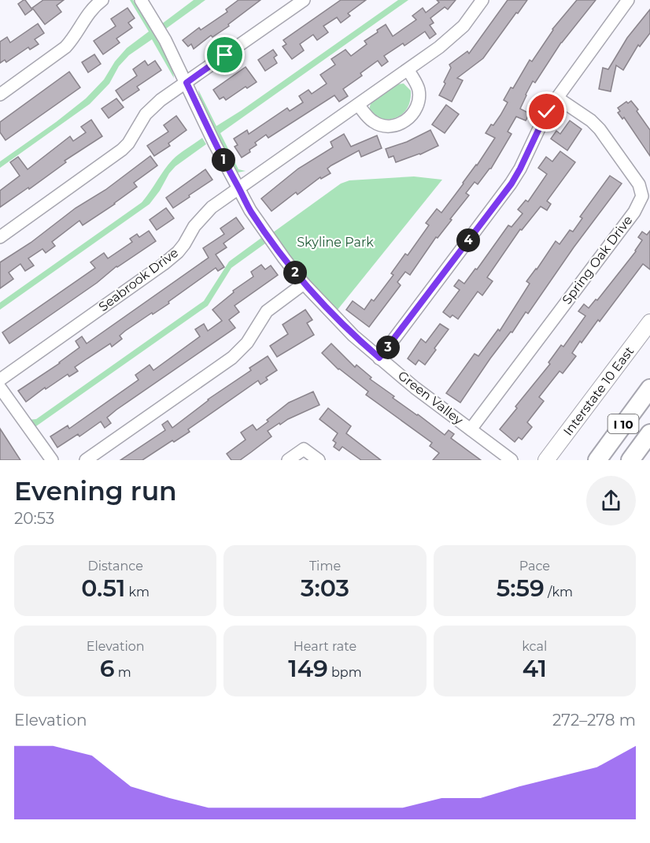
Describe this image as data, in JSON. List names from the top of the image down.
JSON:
{
  "streets": {
    "highway": ["I 10"],
    "main road": ["Interstate 10 East"],
    "street": ["Spring Oak Drive", "Seabrook Drive", "Green Valley"]
  },
  "crossings": [
    ["Spring Oak Drive", "Green Valley"],
    ["Seabrook Drive", "Green Valley"]
  ],
  "parks": ["Skyline Park"],
  "page": {
    "pins": [
      "1",
      "4",
      "2",
      "3"
    ],
    "heading": ["Evening run", "20:53"],
    "stats": [
      ["Distance", "0.51 km"],
      ["Time", "3:03"],
      ["Pace", "5:59 /km"],
      ["Elevation", "6 m"],
      ["Heart rate", "149 bpm"],
      ["kcal", "41"]
    ],
    "chart": ["Elevation", "272–278 m"]
  }
}
